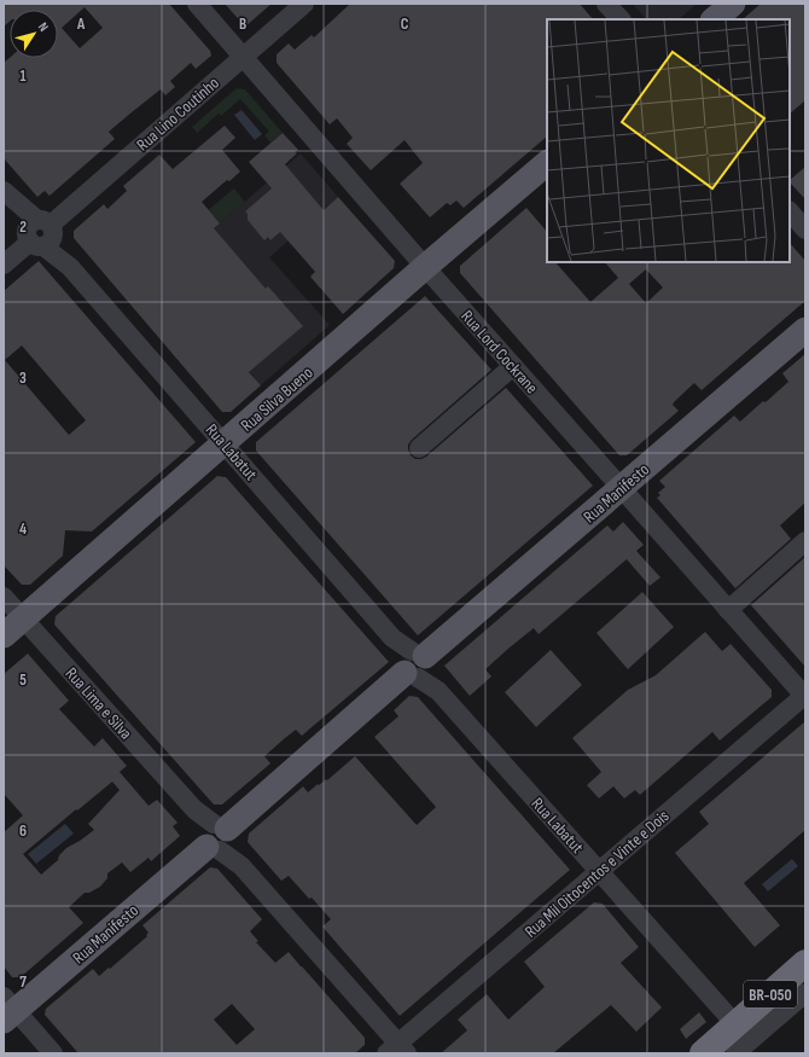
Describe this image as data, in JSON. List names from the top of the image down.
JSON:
{
  "streets": {
    "highway": ["BR-050"],
    "main road": ["Rua Silva Bueno", "Rua Manifesto"],
    "street": [
      "Rua Lino Coutinho",
      "Rua Lord Cockrane",
      "Rua Labatut",
      "Rua Lima e Silva",
      "Rua Mil Oitocentos e Vinte e Dois"
    ]
  },
  "crossings": [
    ["Rua Lino Coutinho", "Rua Lord Cockrane"],
    ["Rua Lino Coutinho", "Rua Labatut"],
    ["Rua Lord Cockrane", "Rua Silva Bueno"],
    ["Rua Lord Cockrane", "Rua Manifesto"],
    ["Rua Lord Cockrane", "Rua Mil Oitocentos e Vinte e Dois"],
    ["Rua Silva Bueno", "Rua Labatut"],
    ["Rua Silva Bueno", "Rua Lima e Silva"],
    ["Rua Labatut", "Rua Manifesto"],
    ["Rua Labatut", "Rua Mil Oitocentos e Vinte e Dois"],
    ["Rua Labatut", "BR-050"],
    ["Rua Manifesto", "Rua Lima e Silva"],
    ["Rua Lima e Silva", "Rua Mil Oitocentos e Vinte e Dois"]
  ],
  "north": "top right",
  "grid": {
    "columns": ["A", "B", "C"],
    "rows": [
      "1",
      "2",
      "3",
      "4",
      "5",
      "6",
      "7"
    ]
  }
}
